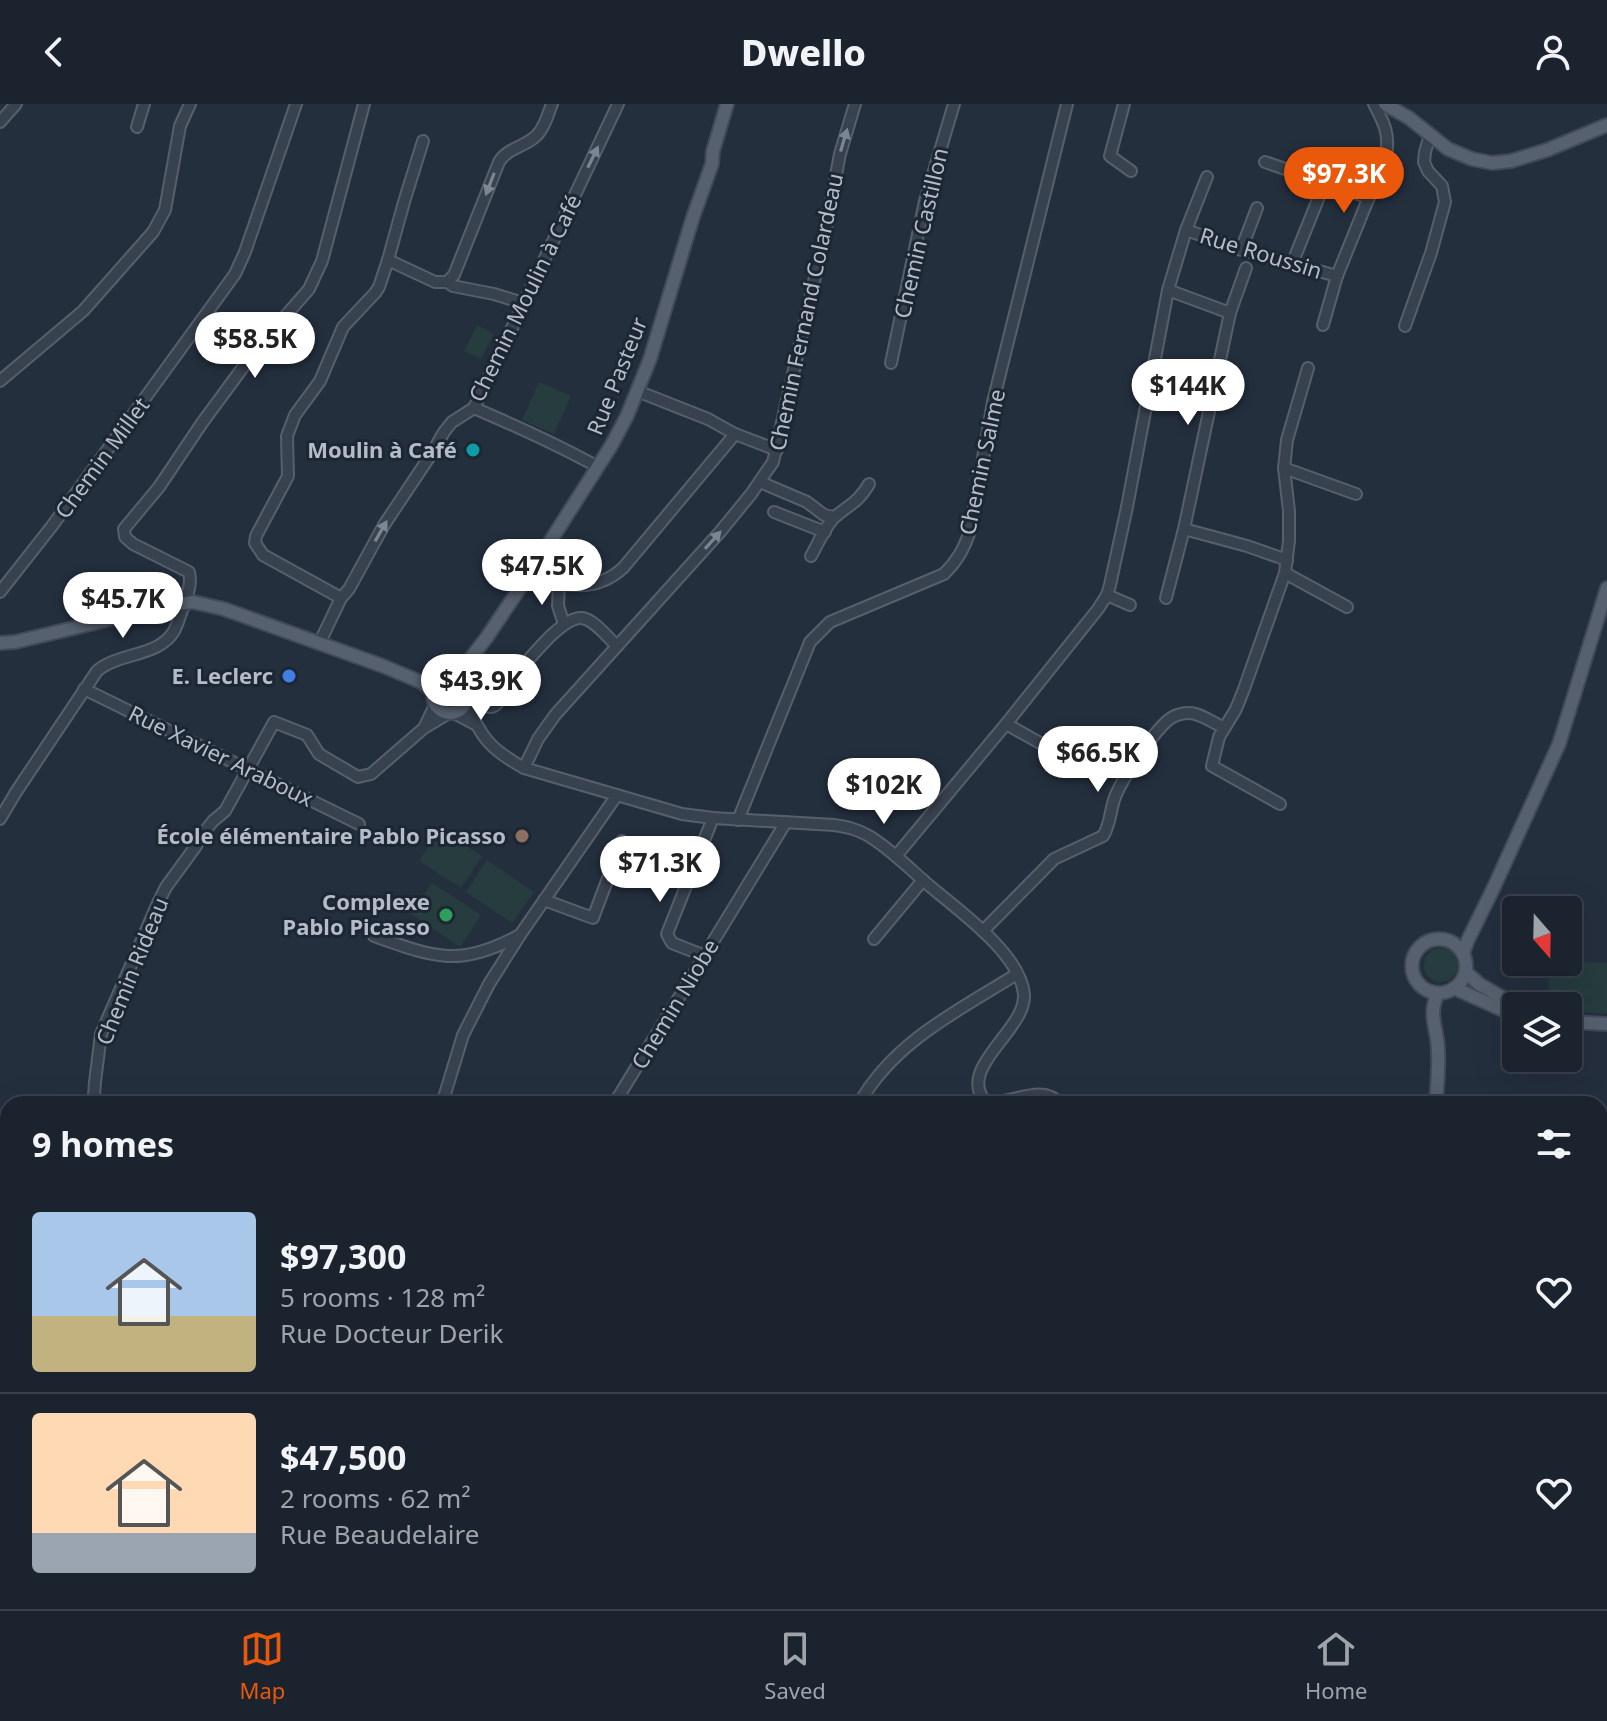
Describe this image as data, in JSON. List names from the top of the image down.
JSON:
{
  "streets": {
    "main road": ["Rue Pasteur"],
    "street": [
      "Chemin Castillon",
      "Rue Roussin",
      "Chemin Moulin à Café",
      "Chemin Fernand Colardeau",
      "Chemin Millet",
      "Chemin Salme",
      "Rue Xavier Araboux",
      "Chemin Rideau",
      "Chemin Niobe"
    ]
  },
  "crossings": [
    ["Rue Xavier Araboux", "Chemin Rideau"]
  ],
  "one_way": ["Chemin Fernand Colardeau"],
  "places": [
    "Moulin à Café",
    "E. Leclerc",
    "École élémentaire Pablo Picasso",
    "Complexe Pablo Picasso"
  ],
  "north": "bottom",
  "page": {
    "header": "Dwello",
    "price": [
      "$97.3K",
      "$58.5K",
      "$144K",
      "$47.5K",
      "$45.7K",
      "$43.9K",
      "$66.5K",
      "$102K",
      "$71.3K"
    ],
    "heading": "9 homes",
    "list": [
      {
        "name": "$97,300",
        "note": "5 rooms · 128 m² · Rue Docteur Derik"
      },
      {
        "name": "$47,500",
        "note": "2 rooms · 62 m² · Rue Beaudelaire"
      }
    ],
    "tabs": ["Map", "Saved", "Home"]
  }
}
